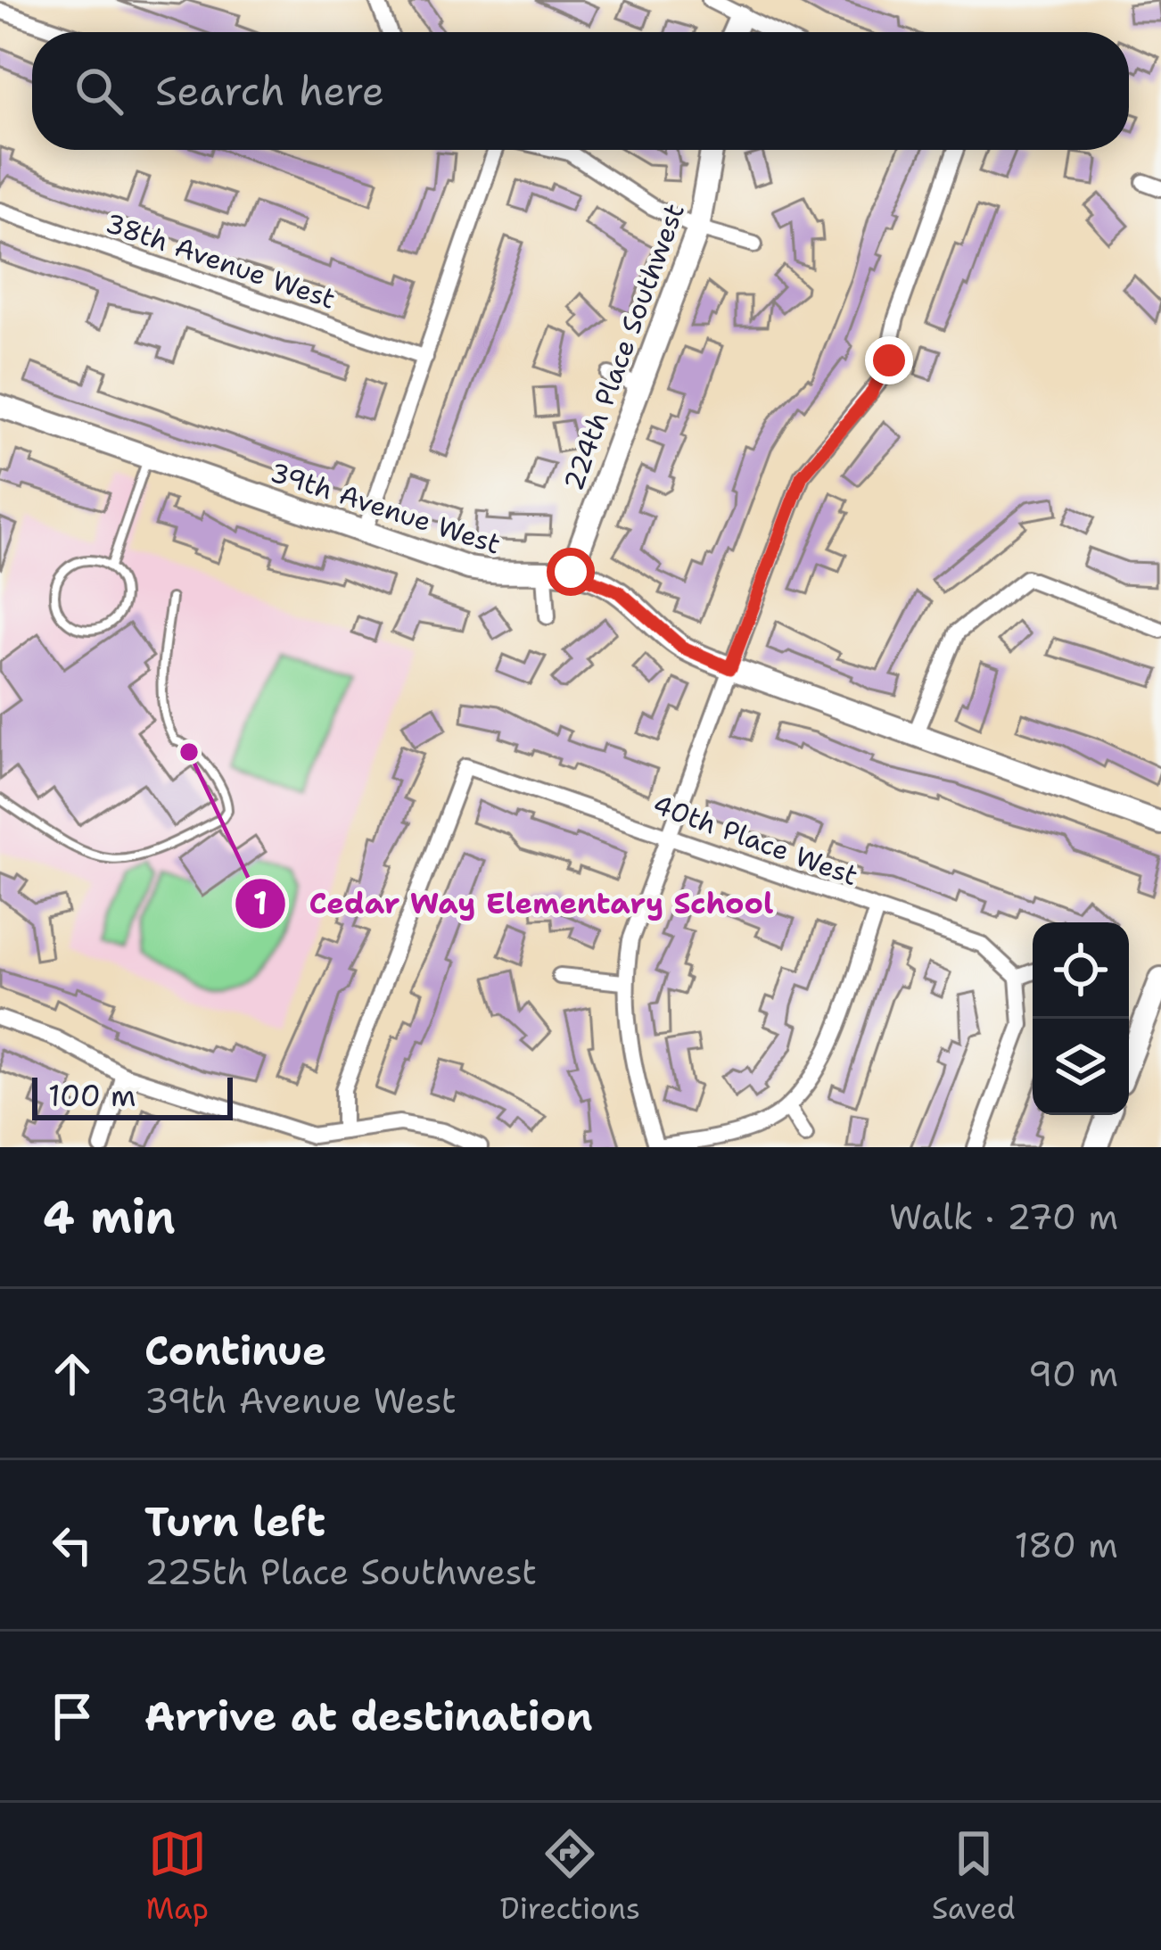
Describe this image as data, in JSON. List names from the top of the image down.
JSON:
{
  "streets": {
    "street": [
      "38th Avenue West",
      "224th Place Southwest",
      "39th Avenue West",
      "40th Place West"
    ]
  },
  "crossings": [
    ["224th Place Southwest", "39th Avenue West"]
  ],
  "places": ["Cedar Way Elementary School"],
  "scale_bar": "100 m",
  "page": {
    "search": "Search here",
    "scale": "100 m",
    "heading": ["4 min", "Walk · 270 m"],
    "list": [
      ["Continue", "39th Avenue West", "90 m"],
      ["Turn left", "225th Place Southwest", "180 m"],
      "Arrive at destination"
    ],
    "nav": ["Map", "Directions", "Saved"]
  }
}
